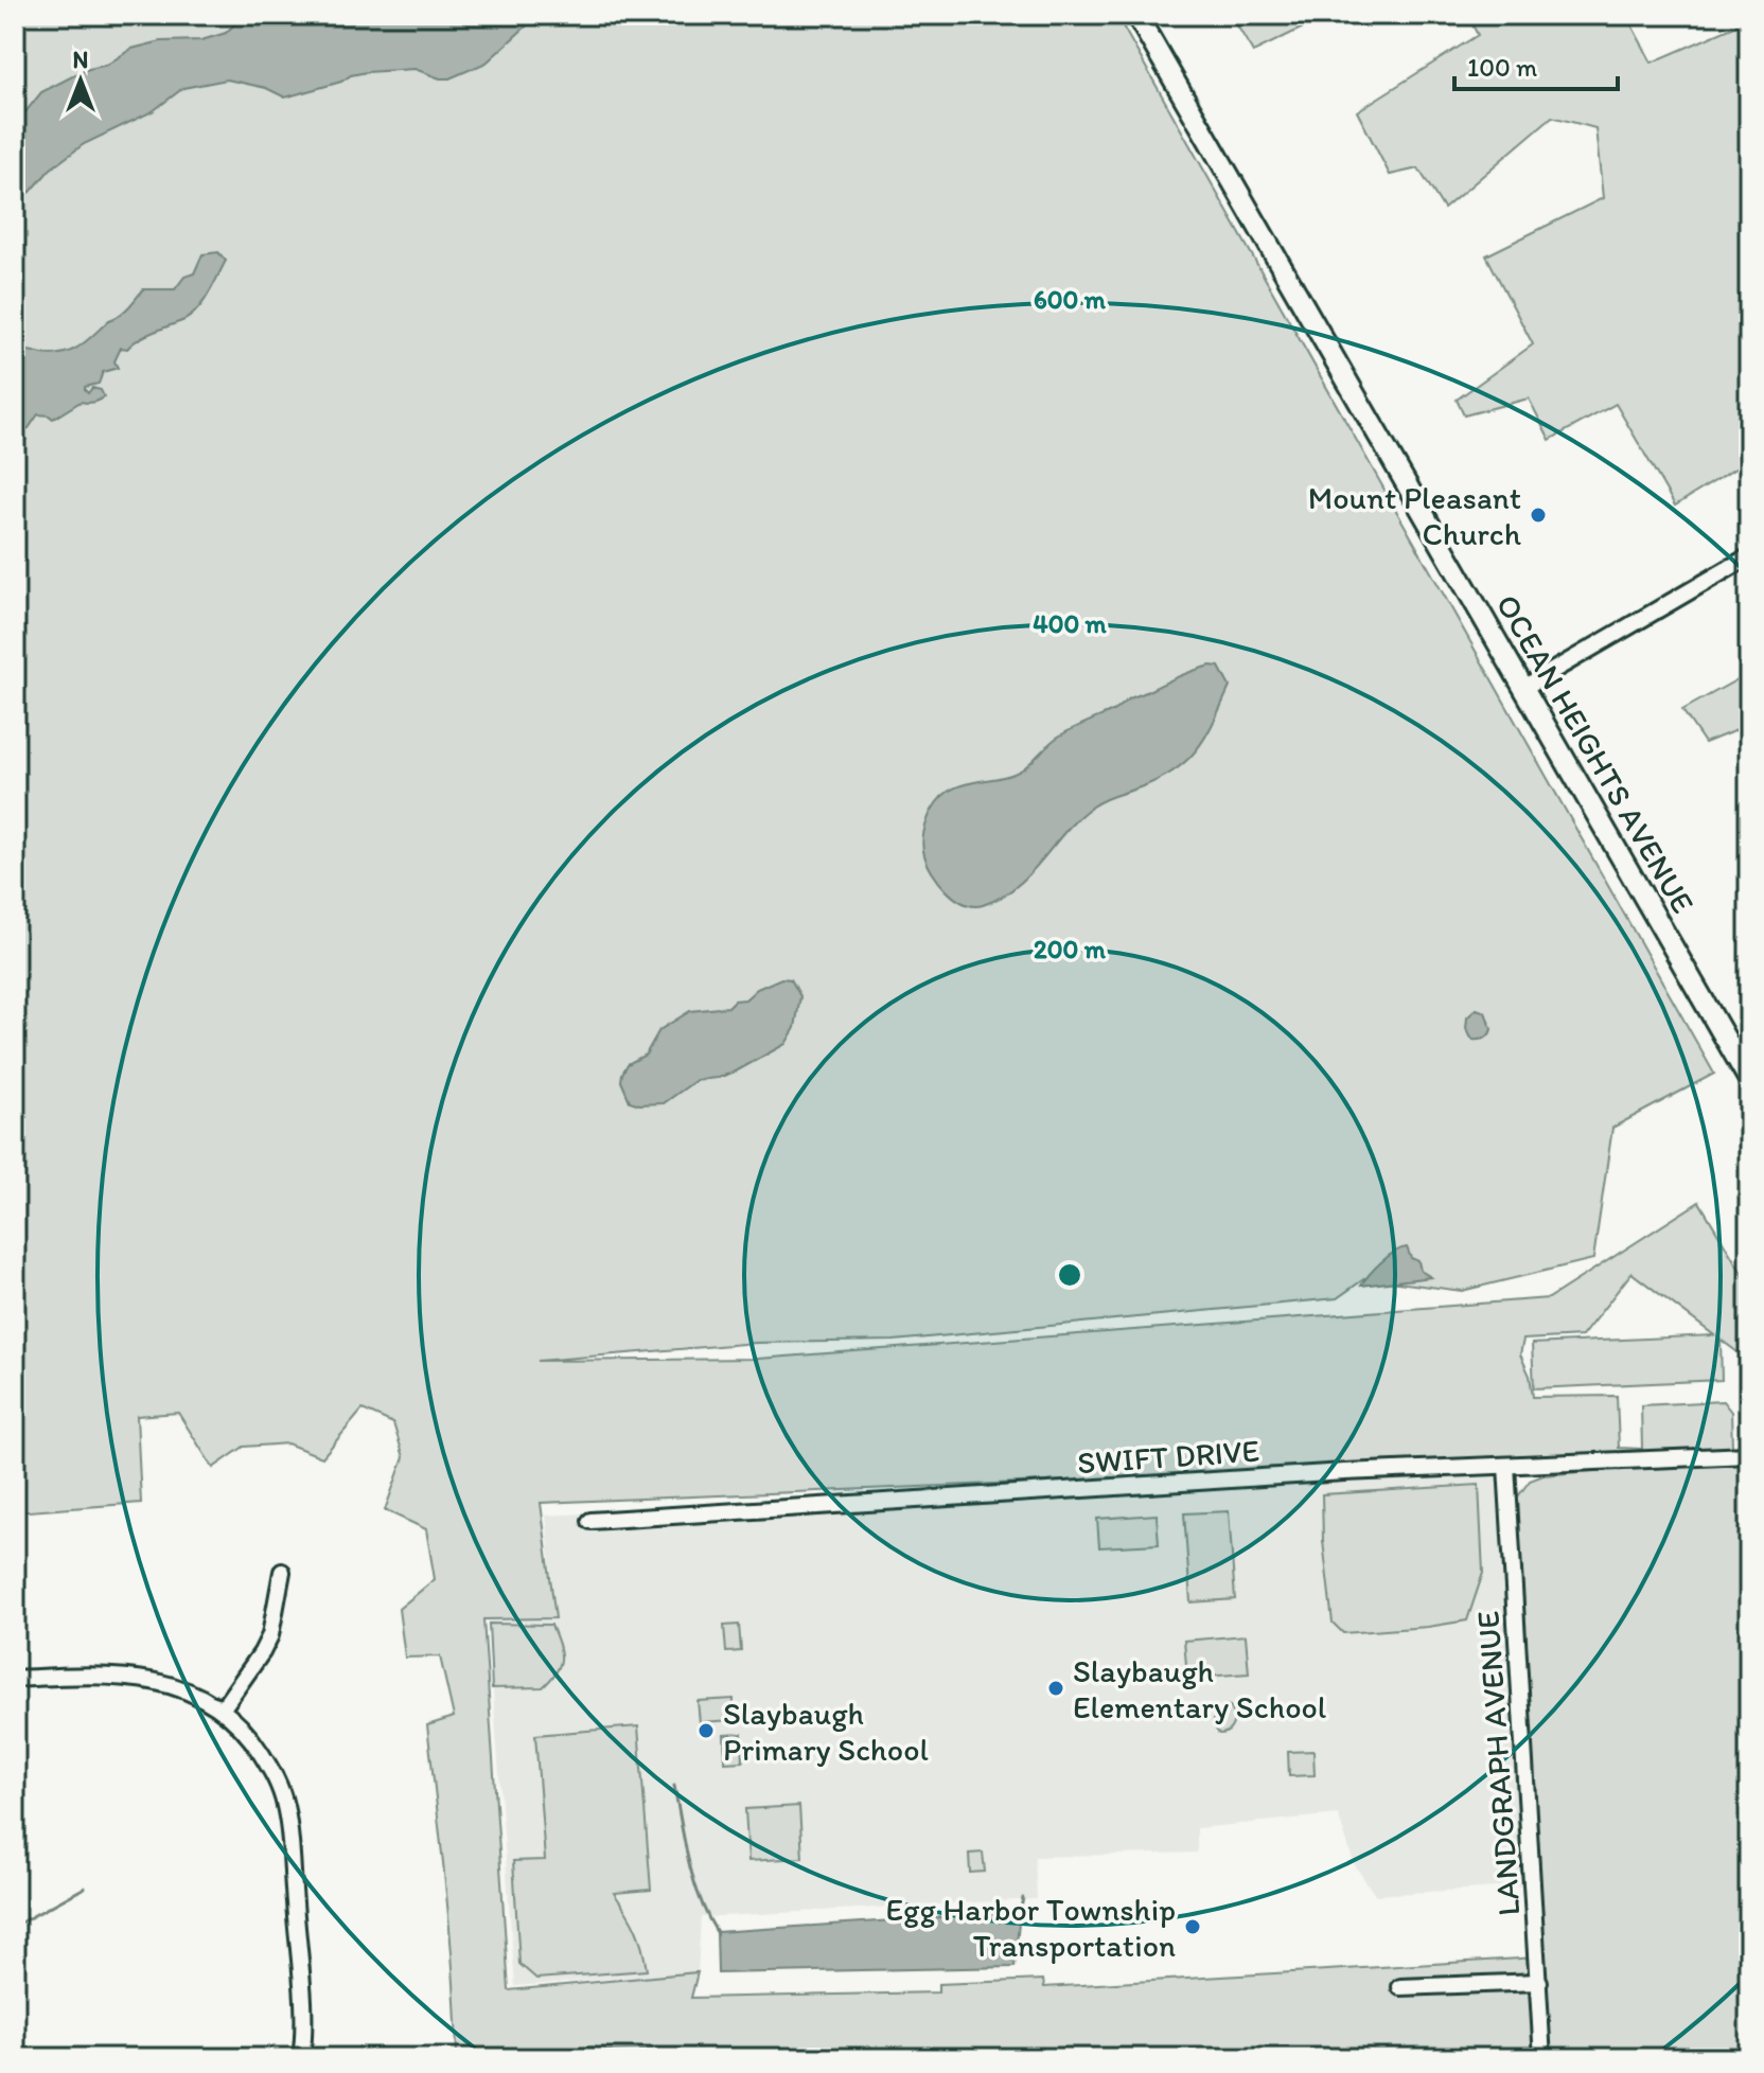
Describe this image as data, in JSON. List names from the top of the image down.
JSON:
{
  "streets": {
    "main road": ["OCEAN HEIGHTS AVENUE"],
    "street": ["SWIFT DRIVE", "LANDGRAPH AVENUE"]
  },
  "crossings": [
    ["SWIFT DRIVE", "LANDGRAPH AVENUE"]
  ],
  "places": [
    "Mount Pleasant Church",
    "Slaybaugh Elementary School",
    "Slaybaugh Primary School",
    "Egg Harbor Township Transportation"
  ],
  "scale_bar": "100 m",
  "north": "top",
  "rings": ["600 m", "400 m", "200 m"]
}
